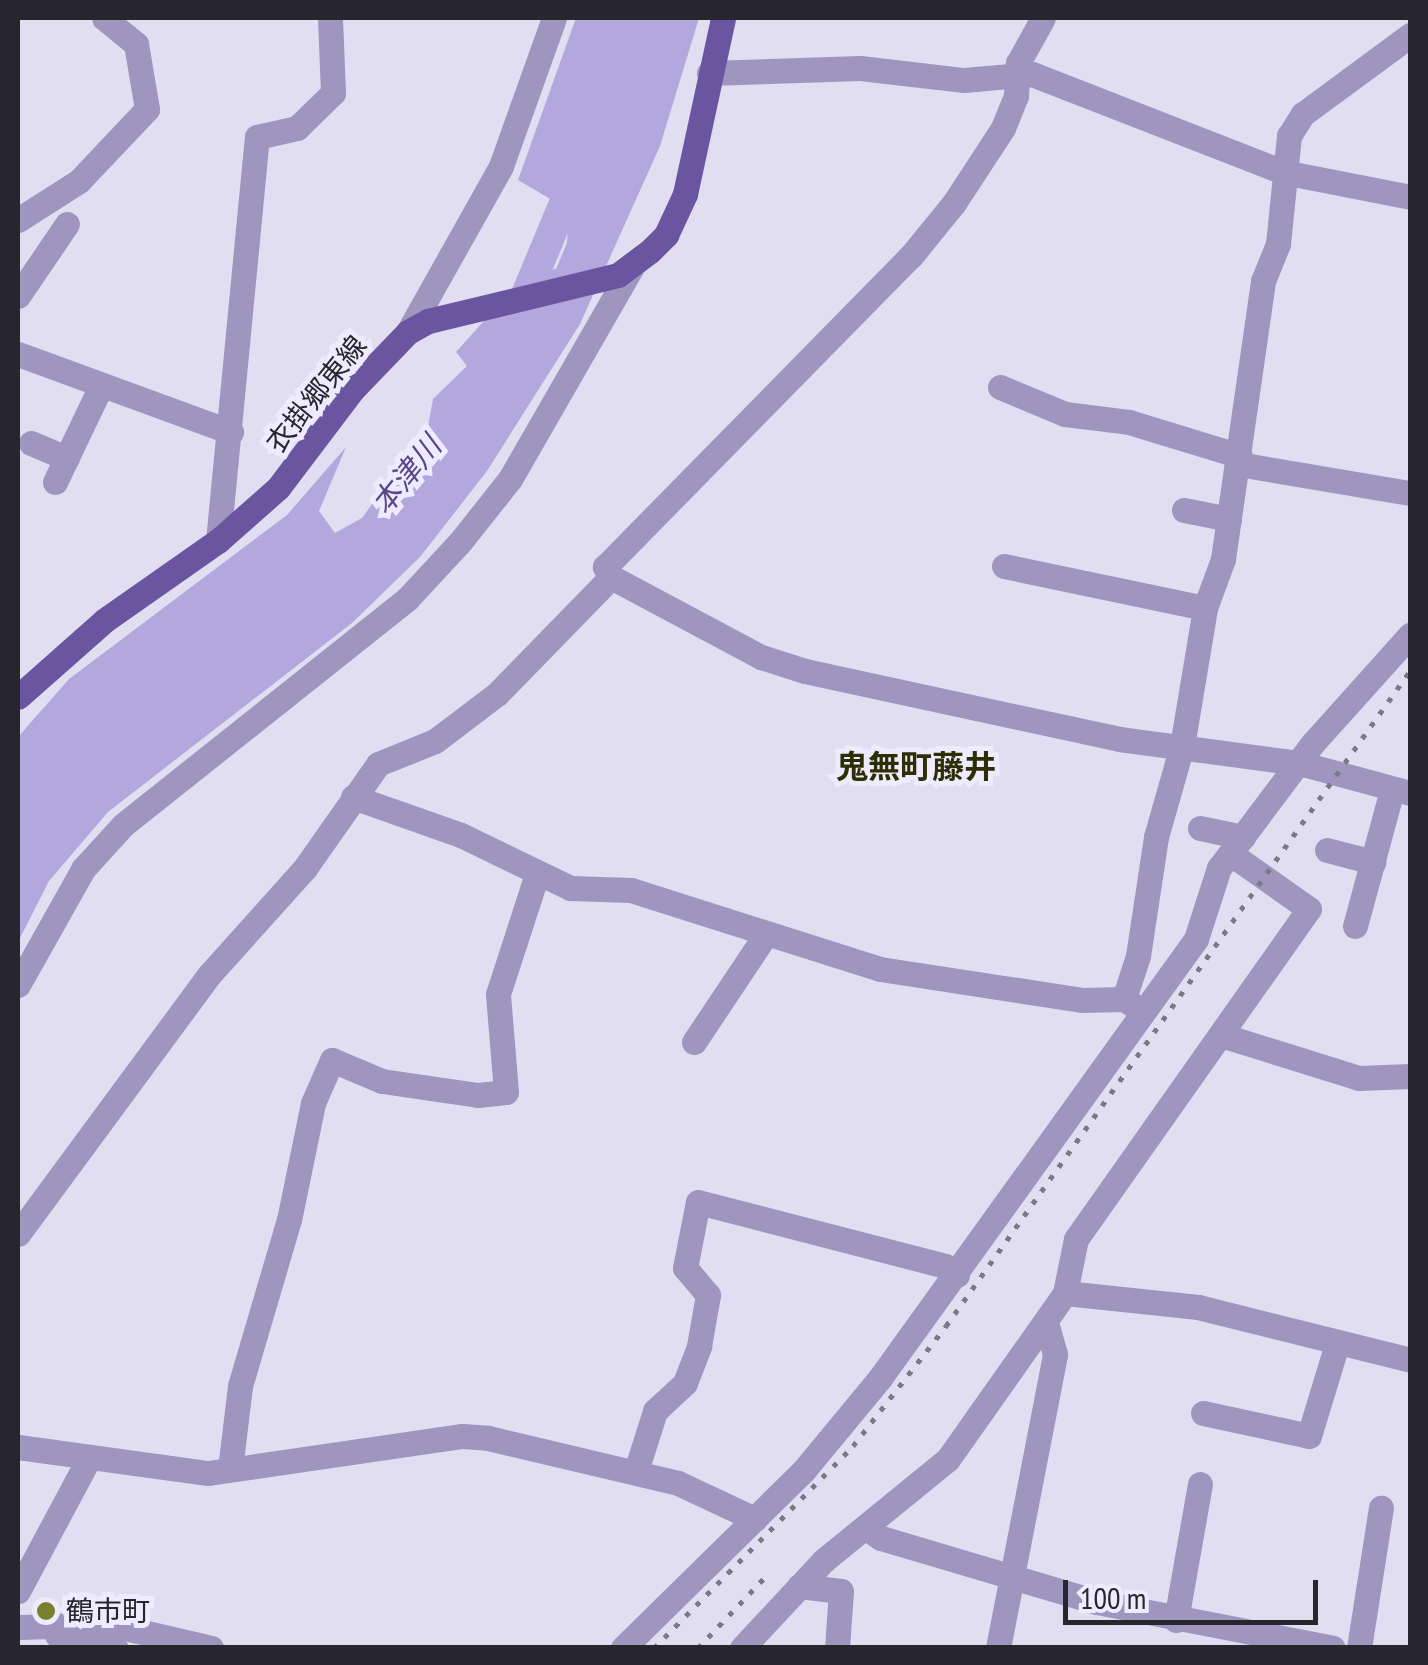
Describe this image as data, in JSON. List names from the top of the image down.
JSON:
{
  "streets": {
    "main road": ["衣掛郷東線"]
  },
  "districts": ["鬼無町藤井"],
  "water": ["本津川"],
  "places": ["鶴市町"],
  "scale_bar": "100 m"
}
